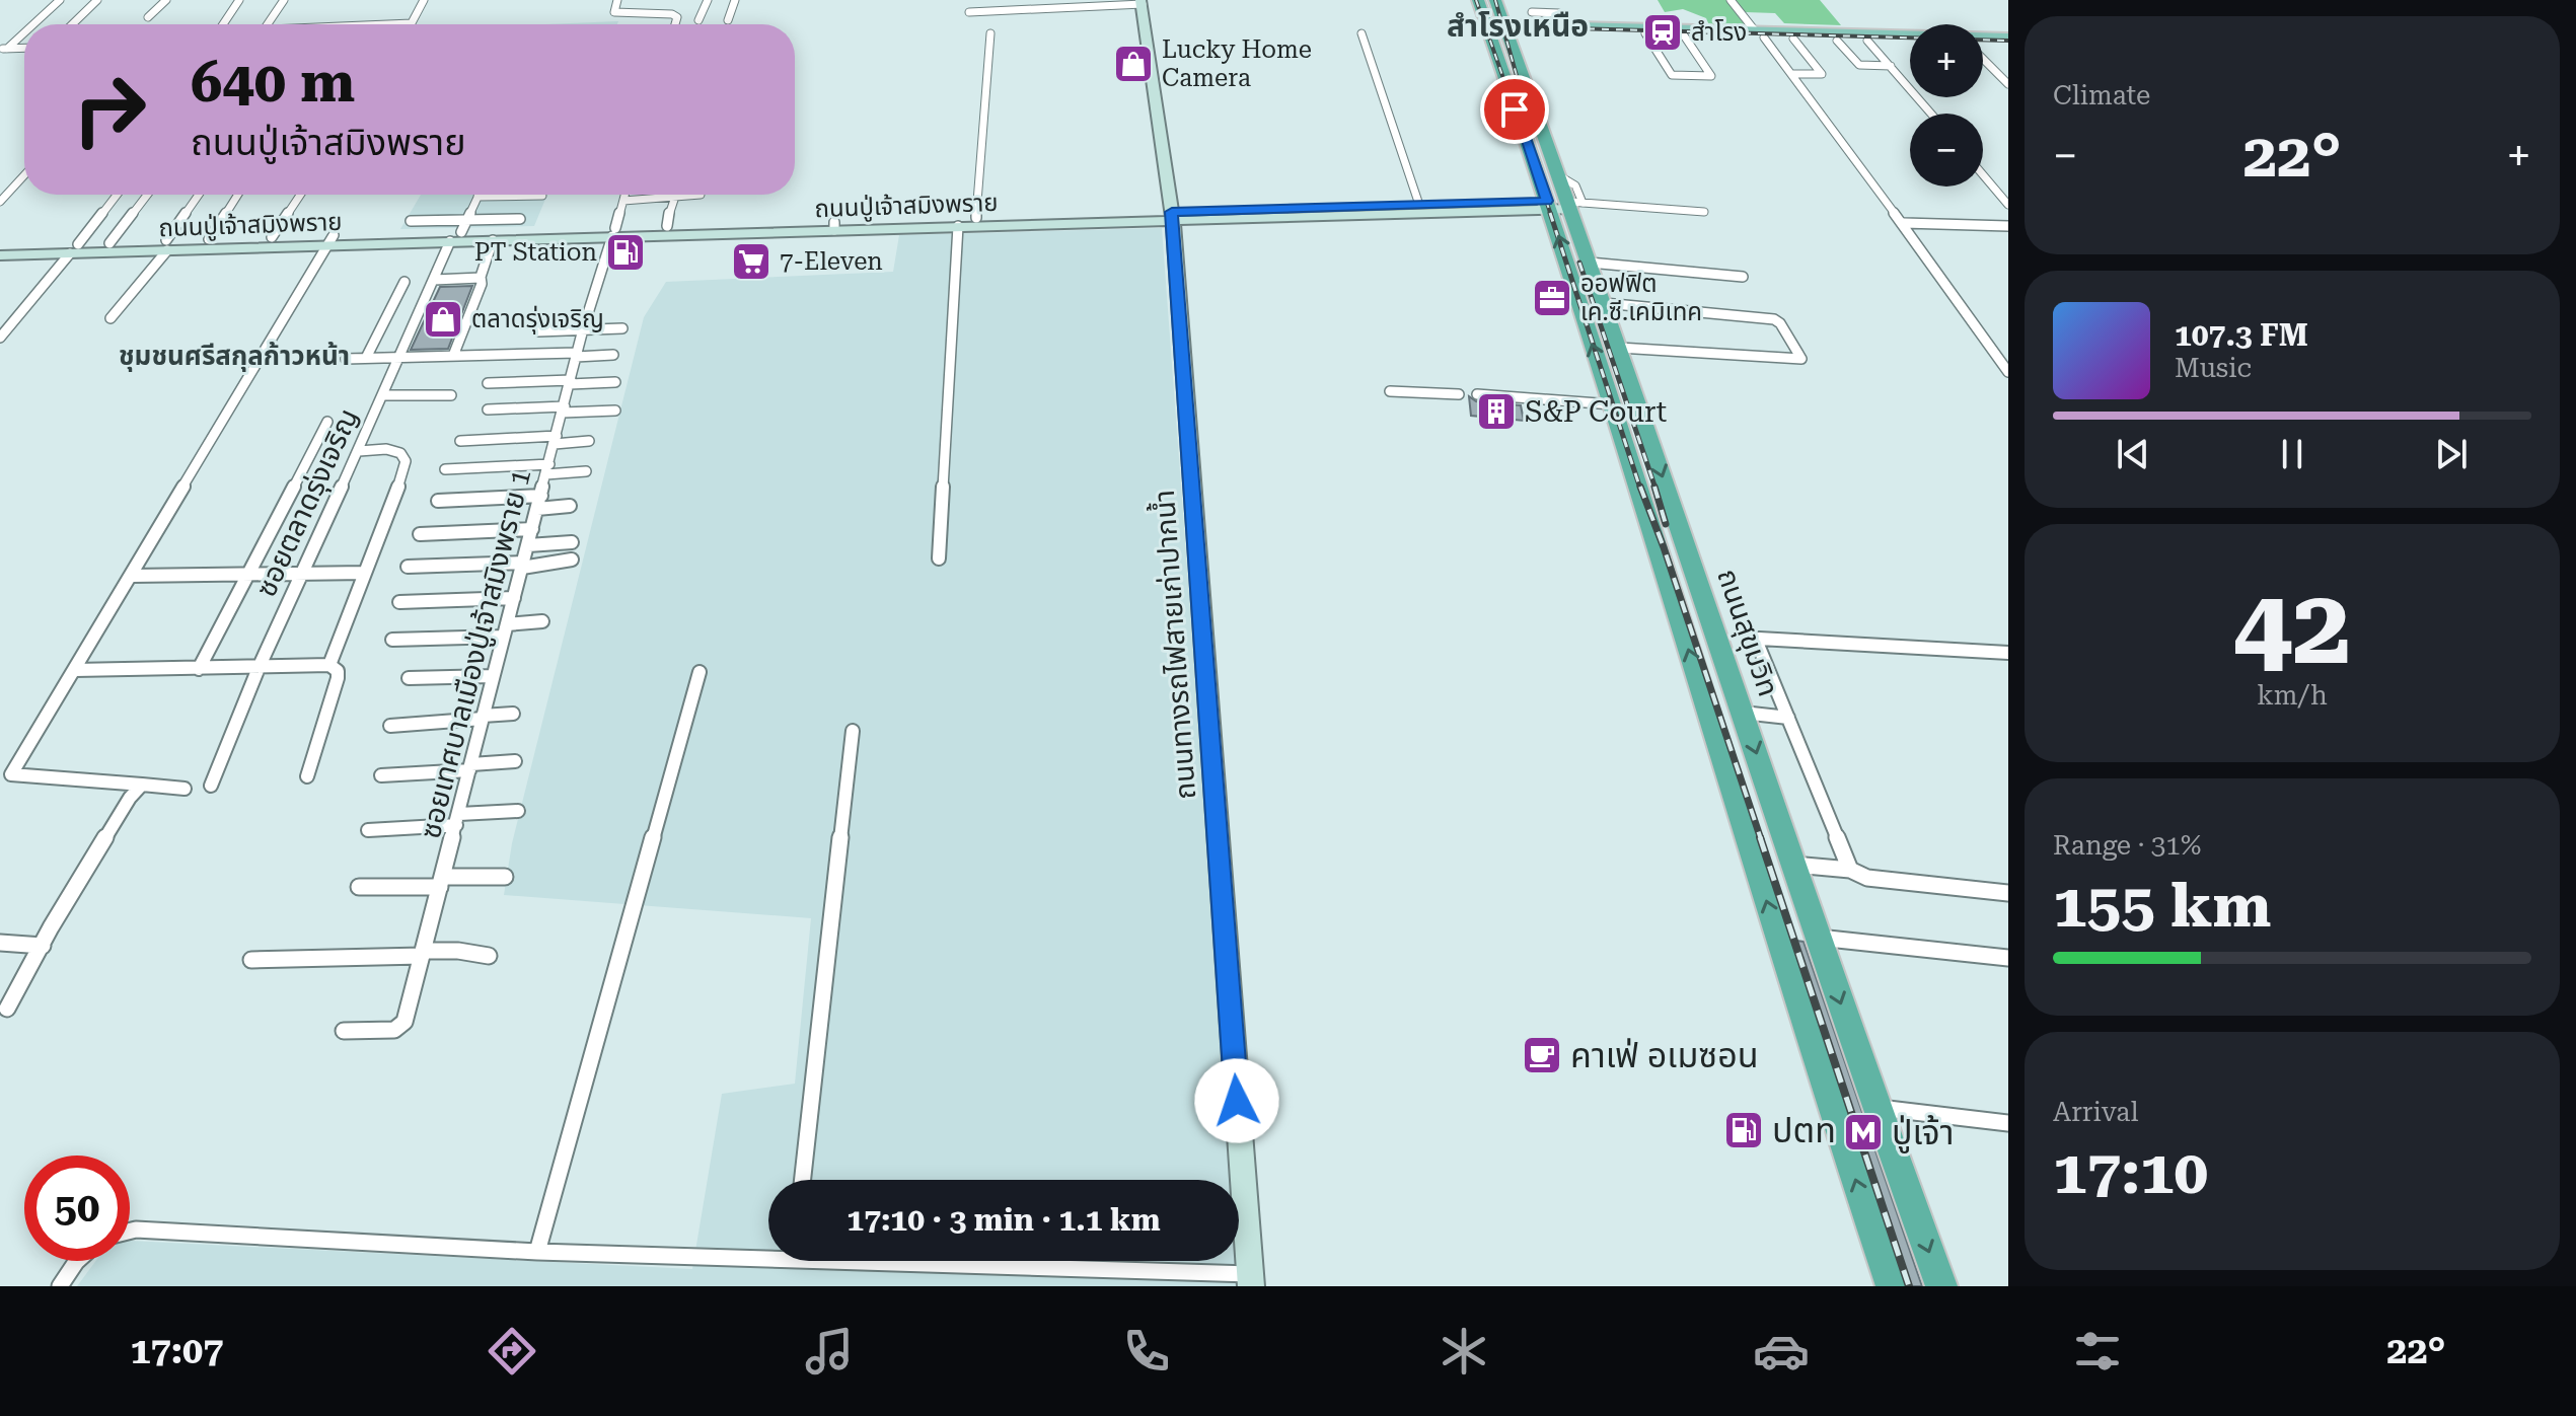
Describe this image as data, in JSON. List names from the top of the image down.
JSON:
{
  "streets": {
    "highway": ["ถนนสุขุมวิท"],
    "main road": ["ถนนปู่เจ้าสมิงพราย", "ถนนทางรถไฟสายเก่าปากน้ำ"],
    "street": ["ซอยตลาดรุ่งเจริญ", "ซอยเทศบาลเมืองปู่เจ้าสมิงพราย 1"]
  },
  "crossings": [
    ["ถนนปู่เจ้าสมิงพราย", "ซอยตลาดรุ่งเจริญ"],
    ["ถนนปู่เจ้าสมิงพราย", "ถนนสุขุมวิท"],
    ["ถนนปู่เจ้าสมิงพราย", "ถนนทางรถไฟสายเก่าปากน้ำ"],
    ["ถนนปู่เจ้าสมิงพราย", "ซอยเทศบาลเมืองปู่เจ้าสมิงพราย 1"]
  ],
  "districts": ["สำโรงเหนือ", "ชุมชนศรีสกุลก้าวหน้า"],
  "places": {
    "station": ["สำโรง"],
    "shop": ["Lucky Home Camera", "ตลาดรุ่งเจริญ"],
    "fuel station": ["PT Station", "ปตท"],
    "supermarket": ["7-Eleven"],
    "office": ["ออฟฟิต เค.ซี.เคมิเทค"],
    "building": ["S&P Court"],
    "cafe": ["คาเฟ่ อเมซอน"],
    "metro station": ["ปู่เจ้า"]
  },
  "page": {
    "tile": [
      "Climate",
      ["42", "km/h"],
      ["Range · 31%", "155 km"],
      ["Arrival", "17:10"]
    ],
    "map_buttons": ["+", "−"],
    "turn": ["640 m", "ถนนปู่เจ้าสมิงพราย"],
    "heat": ["−", "22°", "+"],
    "song": ["107.3 FM", "Music"],
    "limit": "50",
    "trip": "17:10 · 3 min · 1.1 km",
    "tabs": ["17:07", "22°"]
  }
}
